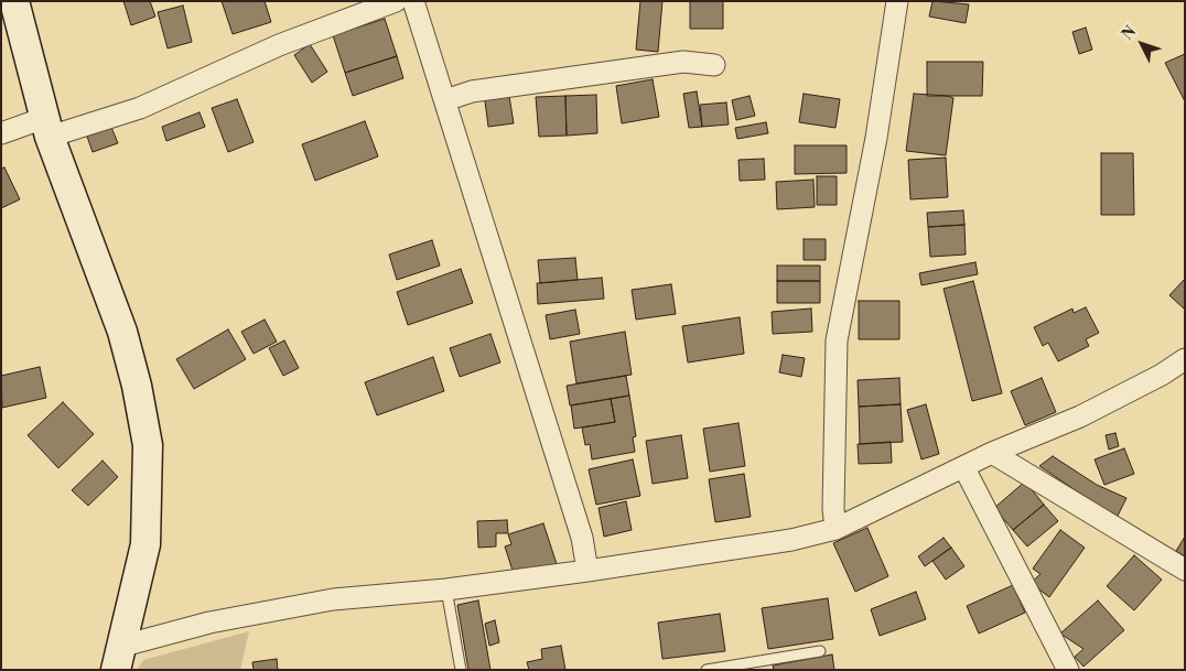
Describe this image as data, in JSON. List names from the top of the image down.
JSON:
{
  "north": "top left"
}
